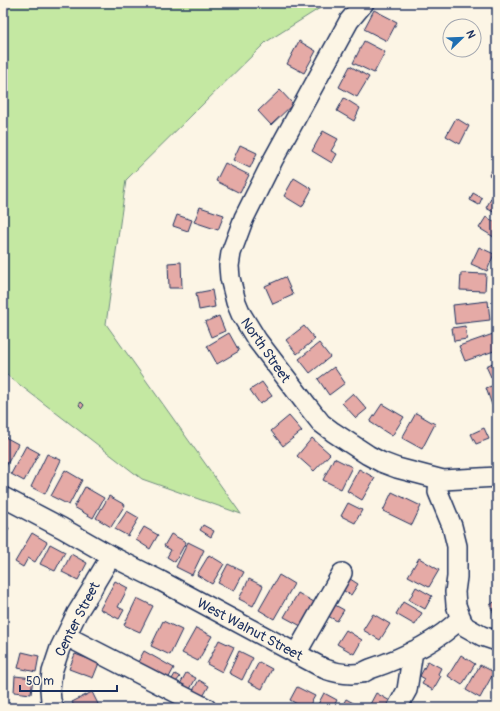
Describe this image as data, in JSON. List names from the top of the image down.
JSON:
{
  "streets": {
    "street": ["North Street", "Center Street", "West Walnut Street"]
  },
  "crossings": [
    ["Center Street", "West Walnut Street"]
  ],
  "scale_bar": "50 m",
  "north": "top right"
}
